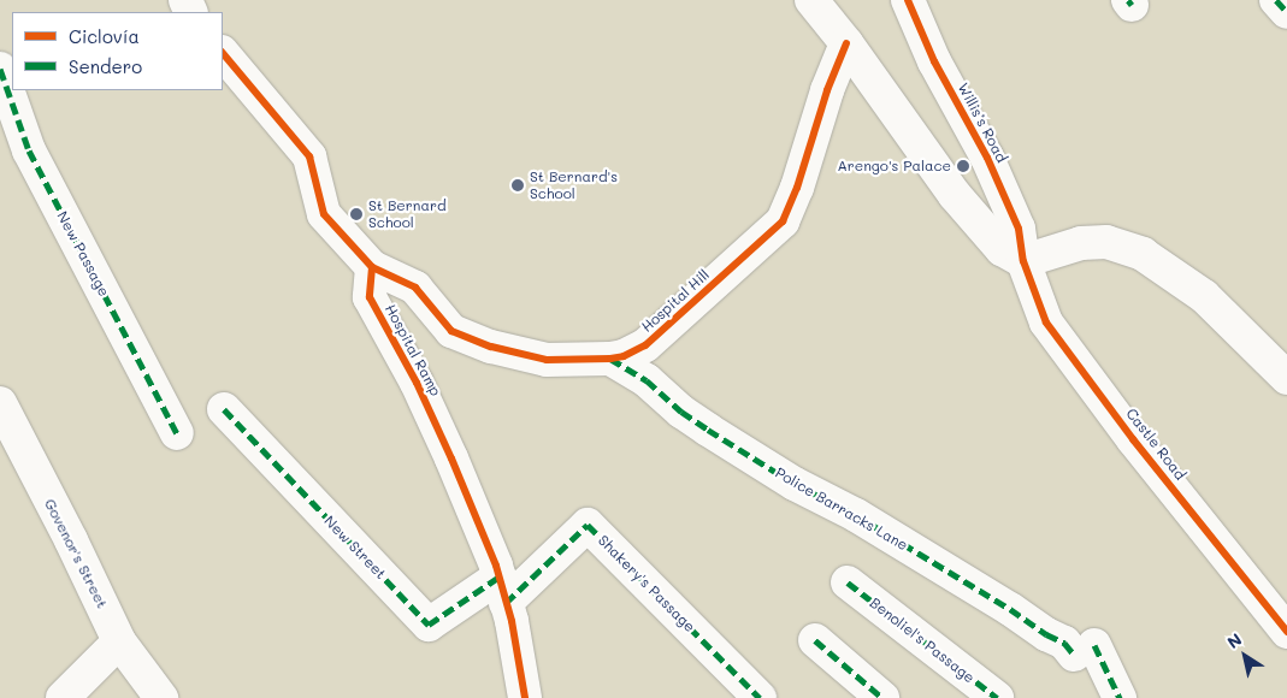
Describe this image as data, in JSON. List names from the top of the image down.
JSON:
{
  "streets": {
    "street": [
      "Willis’s Road",
      "New Passage",
      "Hospital Hill",
      "Hospital Ramp",
      "Castle Road",
      "Police Barracks Lane",
      "New Street",
      "Govenor's Street",
      "Shakery's Passage",
      "Benoliel's Passage"
    ]
  },
  "crossings": [
    ["Willis’s Road", "Castle Road"],
    ["Hospital Hill", "Hospital Ramp"],
    ["Hospital Hill", "Police Barracks Lane"],
    ["Hospital Ramp", "New Street"],
    ["Hospital Ramp", "Shakery's Passage"],
    ["New Street", "Shakery's Passage"]
  ],
  "places": ["Arengo's Palace", "St Bernard's School", "St Bernard School"],
  "legend": ["Ciclovía", "Sendero"],
  "north": "top left"
}
